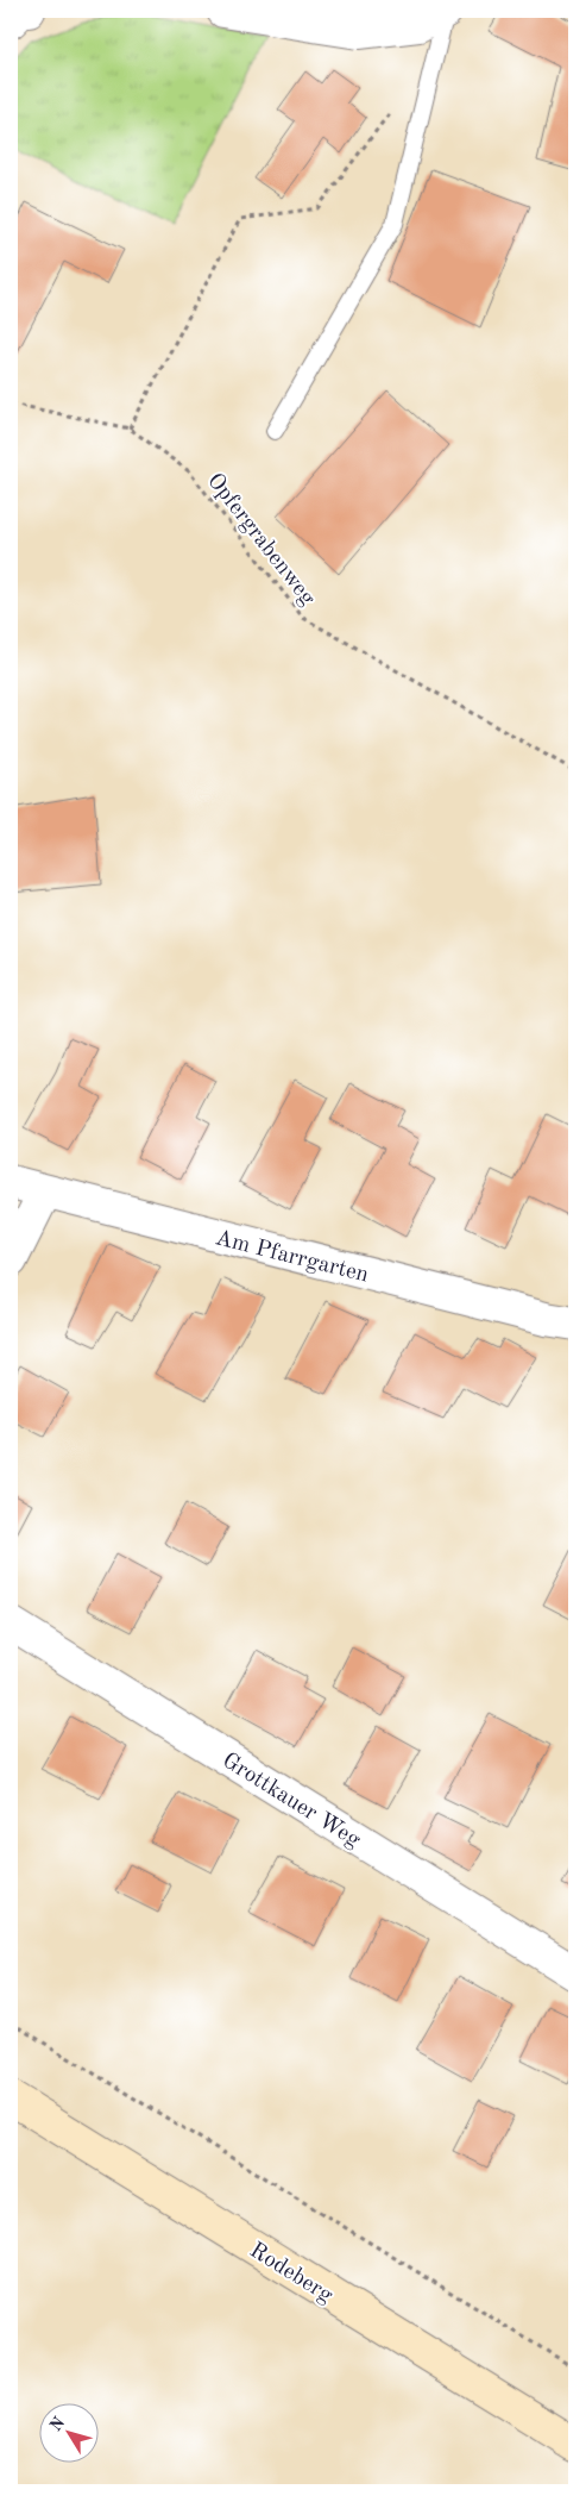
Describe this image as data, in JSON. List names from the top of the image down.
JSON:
{
  "streets": {
    "street": ["Am Pfarrgarten", "Grottkauer Weg", "Rodeberg"],
    "path": ["Opfergrabenweg"]
  },
  "north": "top left"
}
